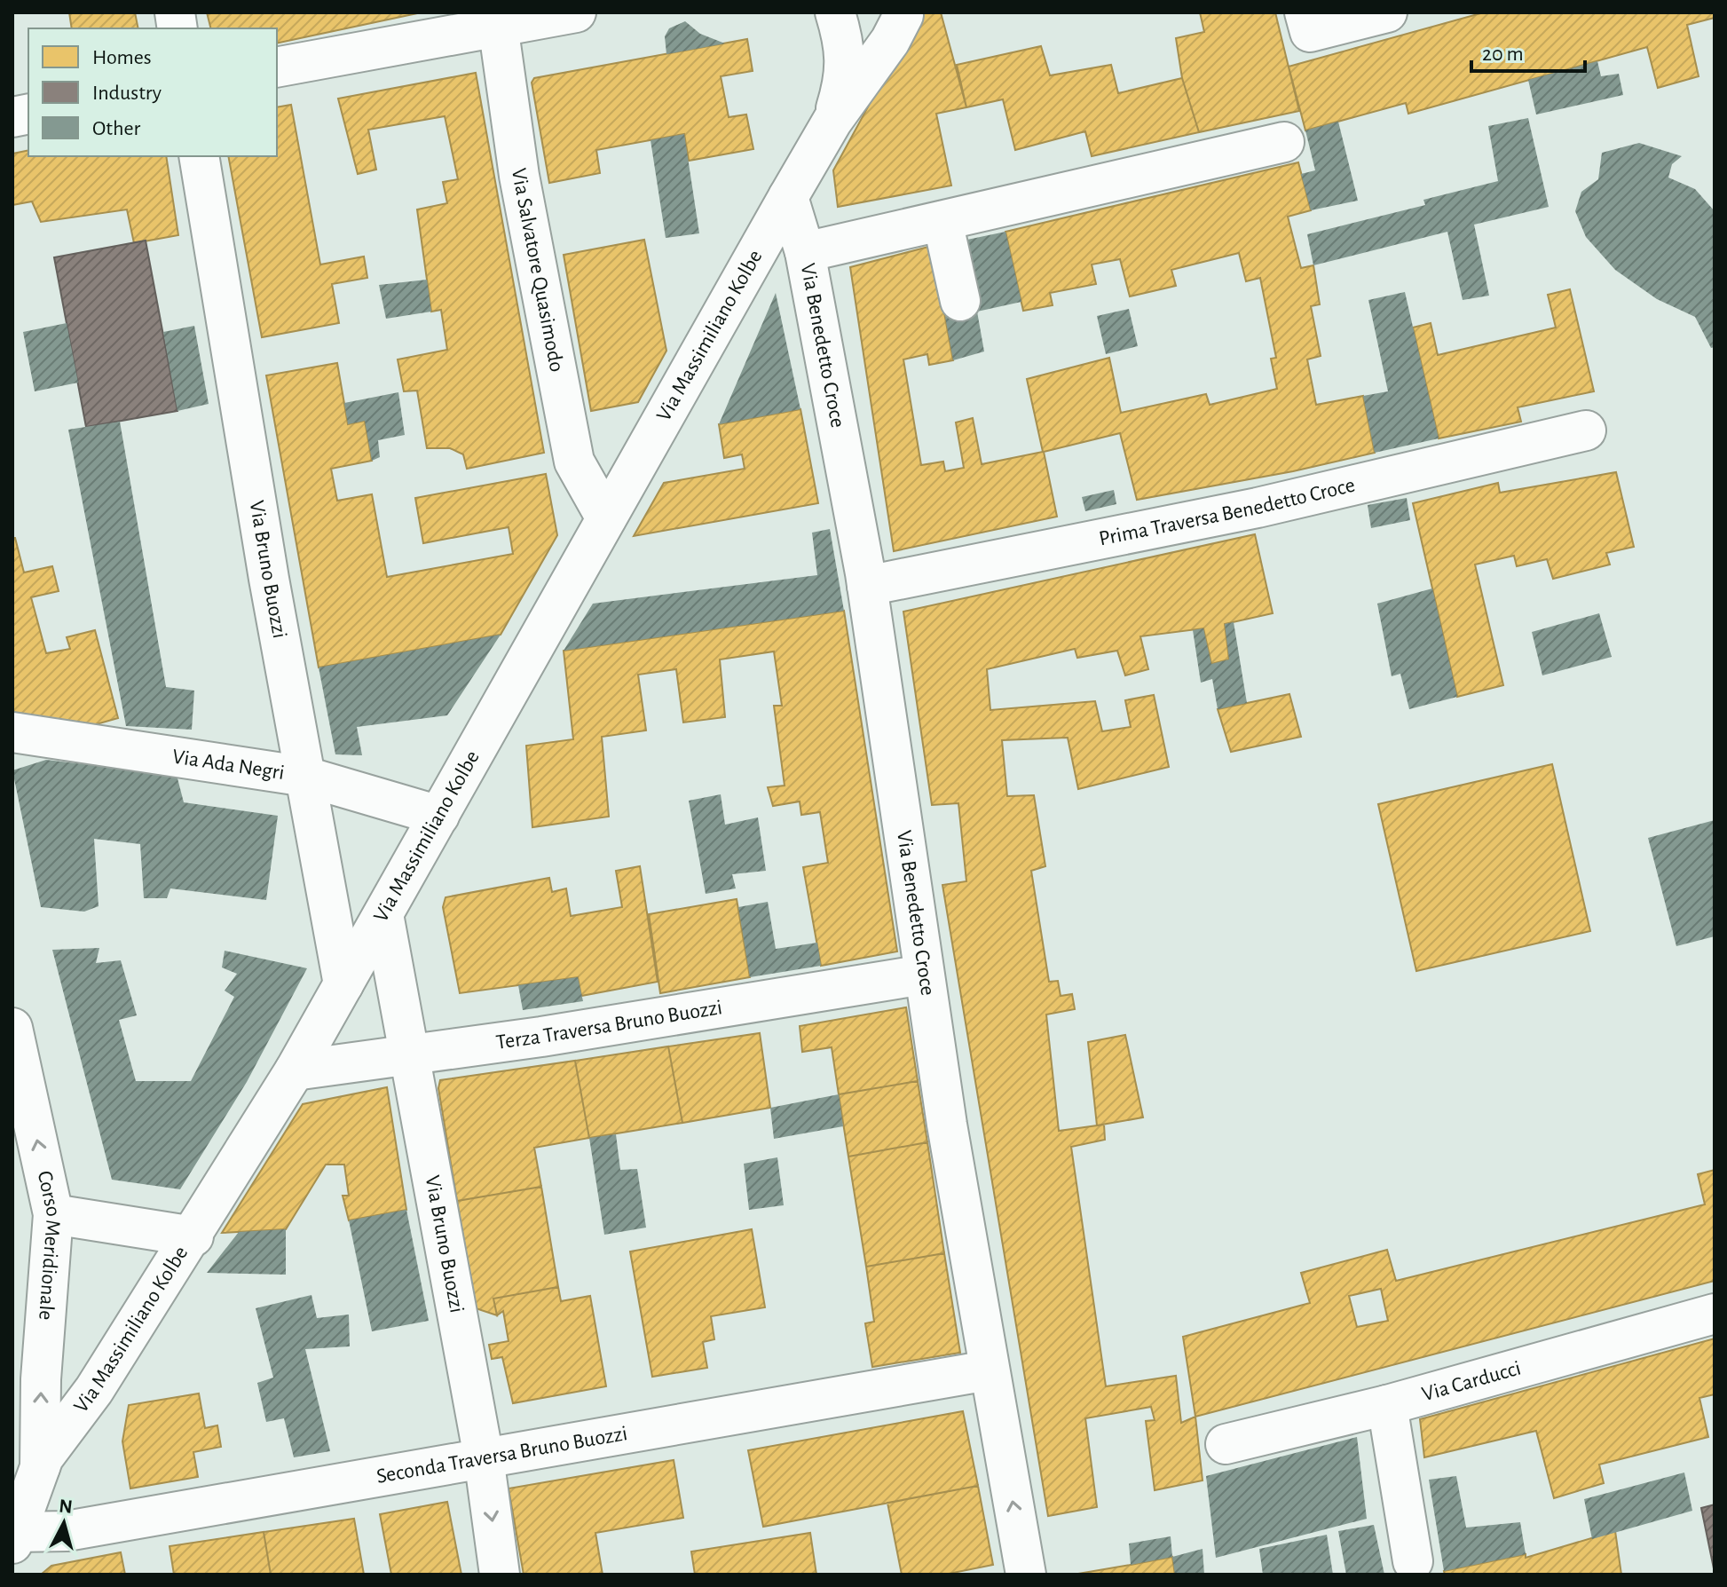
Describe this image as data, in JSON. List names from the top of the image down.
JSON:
{
  "streets": {
    "street": [
      "Via Salvatore Quasimodo",
      "Via Massimiliano Kolbe",
      "Via Benedetto Croce",
      "Prima Traversa Benedetto Croce",
      "Via Bruno Buozzi",
      "Via Ada Negri",
      "Terza Traversa Bruno Buozzi",
      "Corso Meridionale",
      "Via Carducci",
      "Seconda Traversa Bruno Buozzi"
    ]
  },
  "crossings": [
    ["Via Salvatore Quasimodo", "Via Massimiliano Kolbe"],
    ["Via Massimiliano Kolbe", "Via Benedetto Croce"],
    ["Via Massimiliano Kolbe", "Via Bruno Buozzi"],
    ["Via Massimiliano Kolbe", "Via Ada Negri"],
    ["Via Massimiliano Kolbe", "Terza Traversa Bruno Buozzi"],
    ["Via Massimiliano Kolbe", "Corso Meridionale"],
    ["Via Massimiliano Kolbe", "Seconda Traversa Bruno Buozzi"],
    ["Via Benedetto Croce", "Prima Traversa Benedetto Croce"],
    ["Via Benedetto Croce", "Terza Traversa Bruno Buozzi"],
    ["Via Benedetto Croce", "Seconda Traversa Bruno Buozzi"],
    ["Via Bruno Buozzi", "Via Ada Negri"],
    ["Via Bruno Buozzi", "Terza Traversa Bruno Buozzi"],
    ["Via Bruno Buozzi", "Seconda Traversa Bruno Buozzi"]
  ],
  "one_way": ["Corso Meridionale"],
  "legend": ["Homes", "Industry", "Other"],
  "scale_bar": "20 m",
  "north": "top"
}
